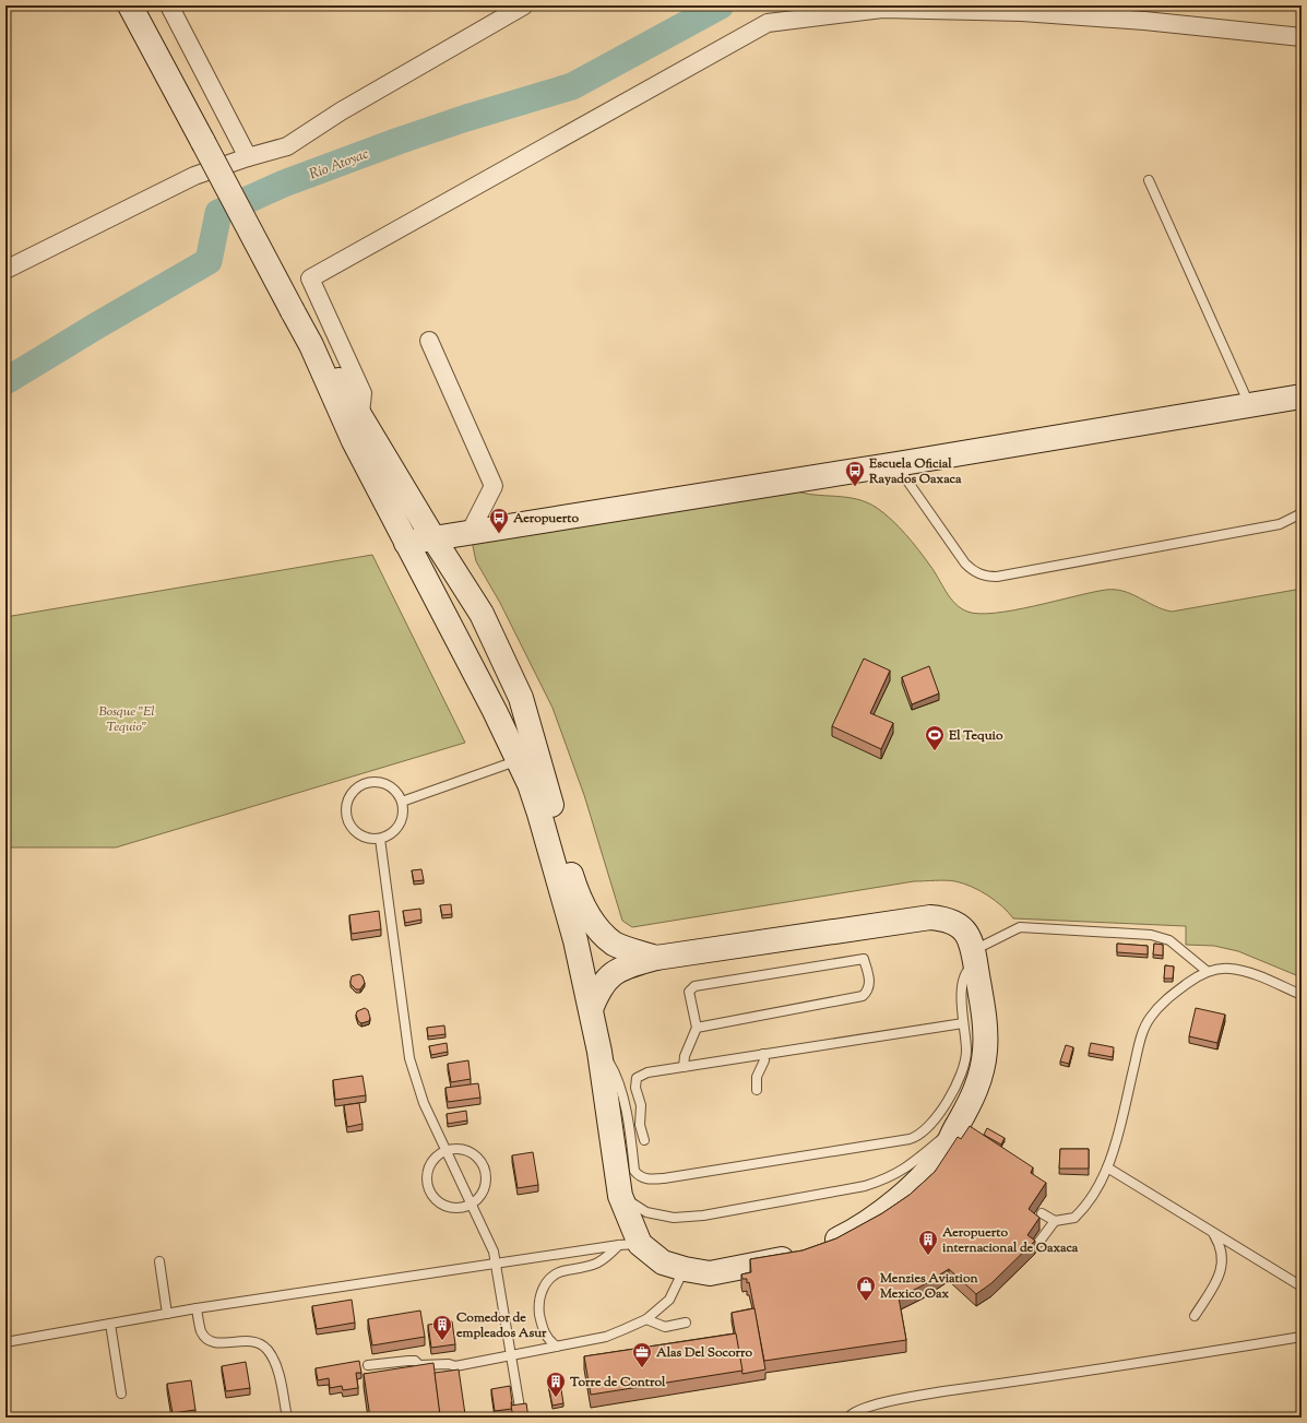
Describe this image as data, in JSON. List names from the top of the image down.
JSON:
{
  "water": ["Río Atoyac"],
  "parks": ["Bosque \"El Tequio\""],
  "places": {
    "bus stop": ["Escuela Oficial Rayados Oaxaca", "Aeropuerto"],
    "sports": ["El Tequio"],
    "building": ["Aeropuerto internacional de Oaxaca", "Comedor de empleados Asur", "Torre de Control"],
    "shop": ["Menzies Aviation Mexico Oax"],
    "office": ["Alas Del Socorro"]
  }
}
